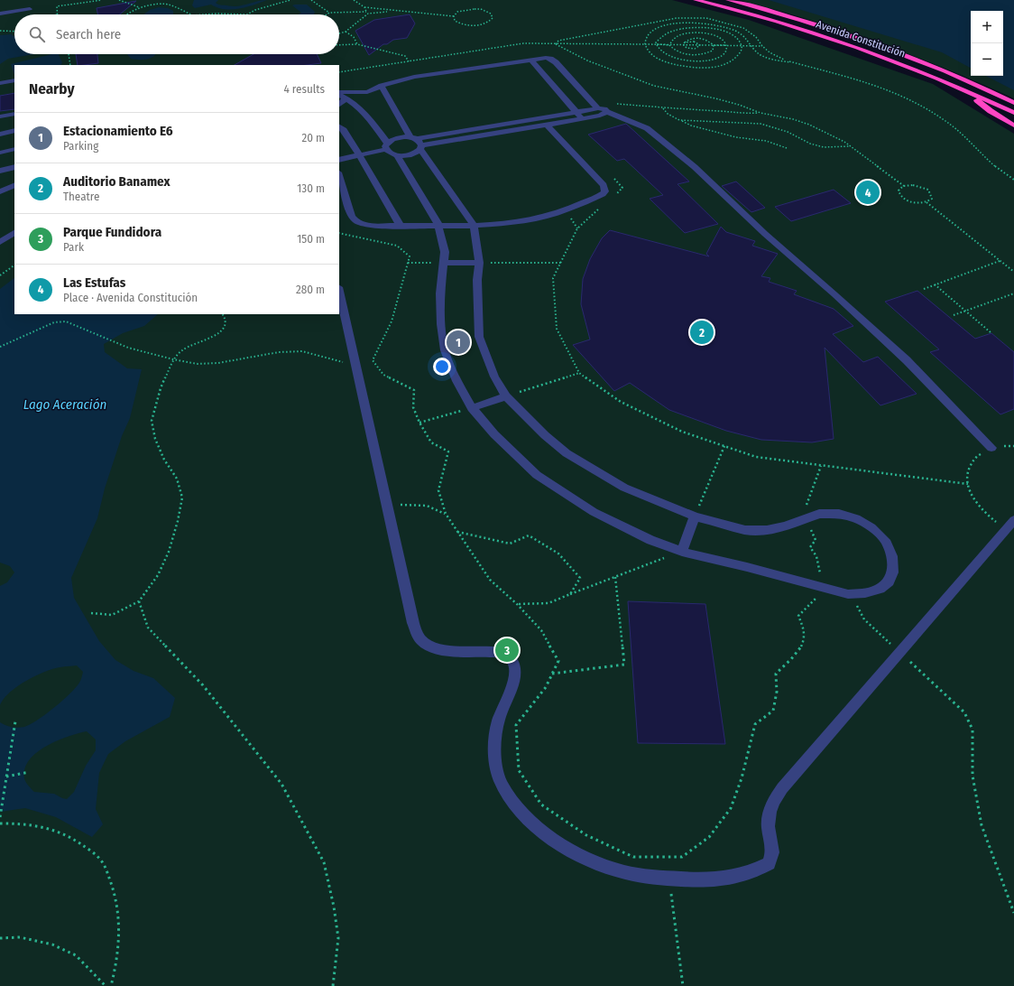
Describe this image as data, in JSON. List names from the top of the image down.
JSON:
{
  "streets": {
    "highway": ["Avenida Constitución"]
  },
  "water": ["Lago Aceración"],
  "page": {
    "map_buttons": ["+", "−"],
    "search": "Search here",
    "heading": ["Nearby", "4 results"],
    "list": [
      {
        "mark": "1",
        "name": "Estacionamiento E6",
        "note": "Parking",
        "value": "20 m"
      },
      {
        "mark": "2",
        "name": "Auditorio Banamex",
        "note": "Theatre",
        "value": "130 m"
      },
      {
        "mark": "3",
        "name": "Parque Fundidora",
        "note": "Park",
        "value": "150 m"
      },
      {
        "mark": "4",
        "name": "Las Estufas",
        "note": "Place · Avenida Constitución",
        "value": "280 m"
      }
    ],
    "pins": [
      "4",
      "2",
      "1",
      "3"
    ]
  }
}
